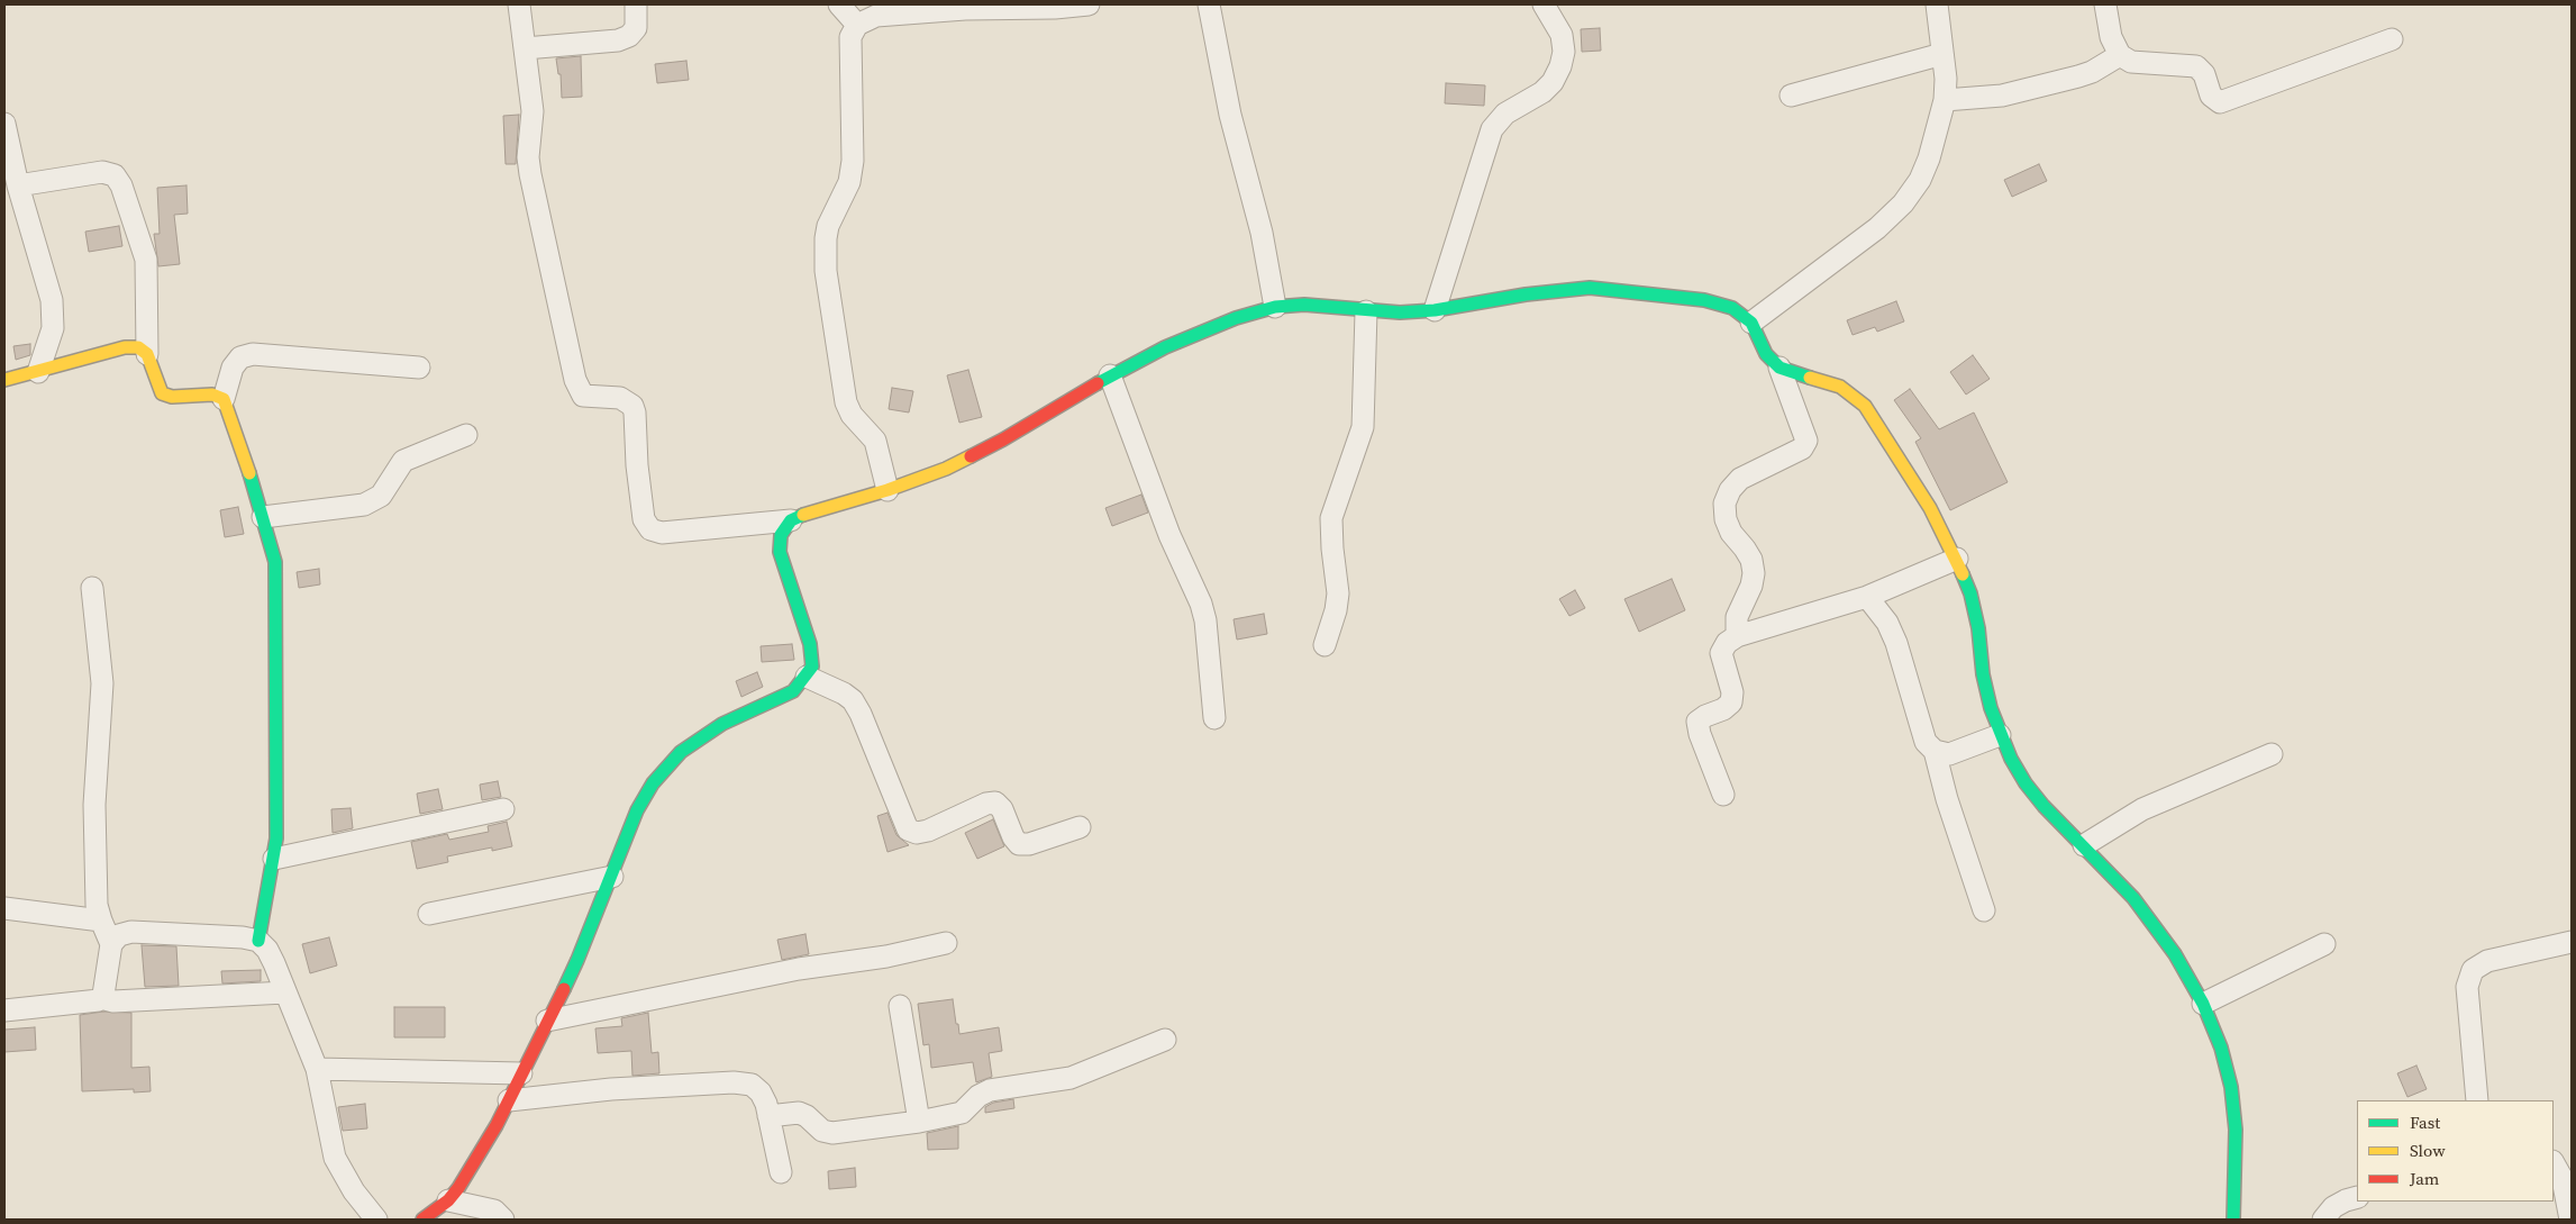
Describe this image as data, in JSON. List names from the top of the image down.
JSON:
{
  "legend": ["Fast", "Slow", "Jam"]
}
